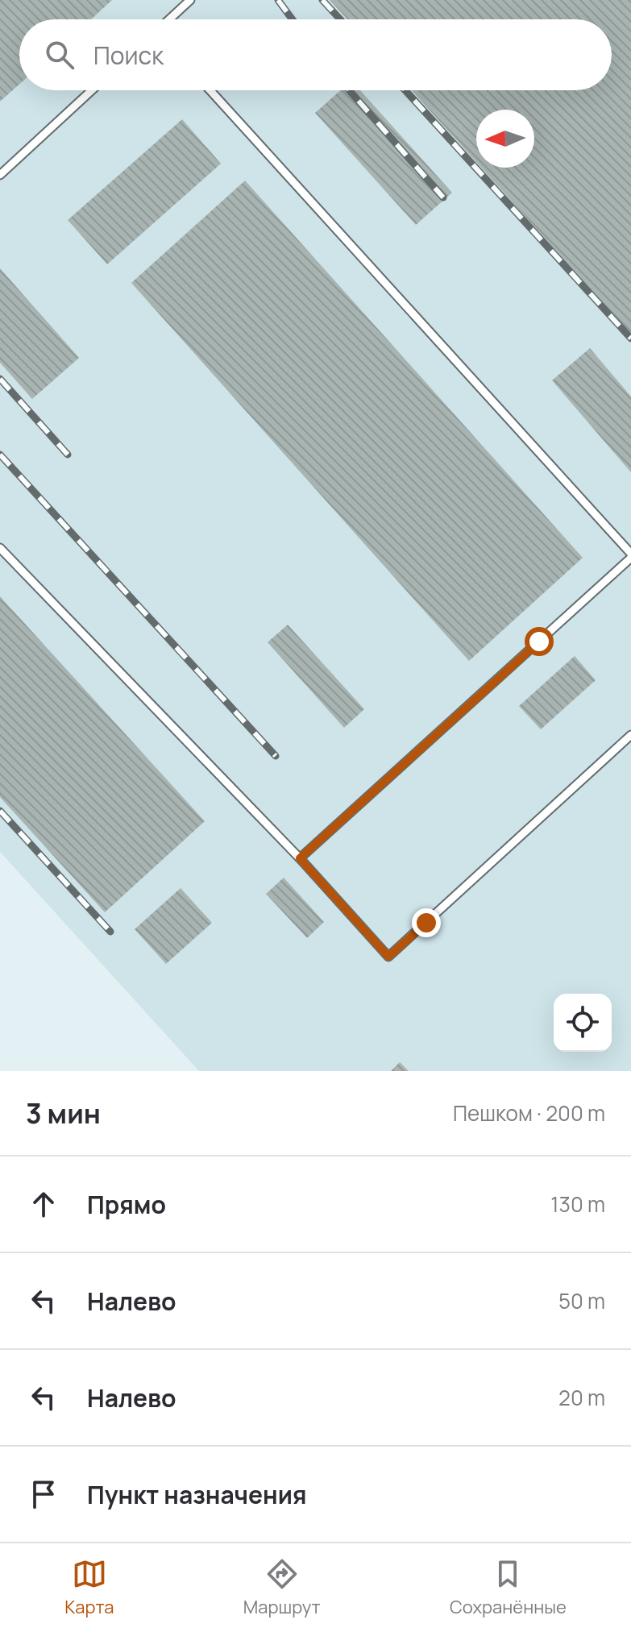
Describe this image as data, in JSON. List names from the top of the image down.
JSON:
{
  "north": "left",
  "page": {
    "search": "Поиск",
    "heading": ["3 мин", "Пешком · 200 m"],
    "list": [
      ["Прямо", "130 m"],
      ["Налево", "50 m"],
      ["Налево", "20 m"],
      "Пункт назначения"
    ],
    "nav": ["Карта", "Маршрут", "Сохранённые"]
  }
}
